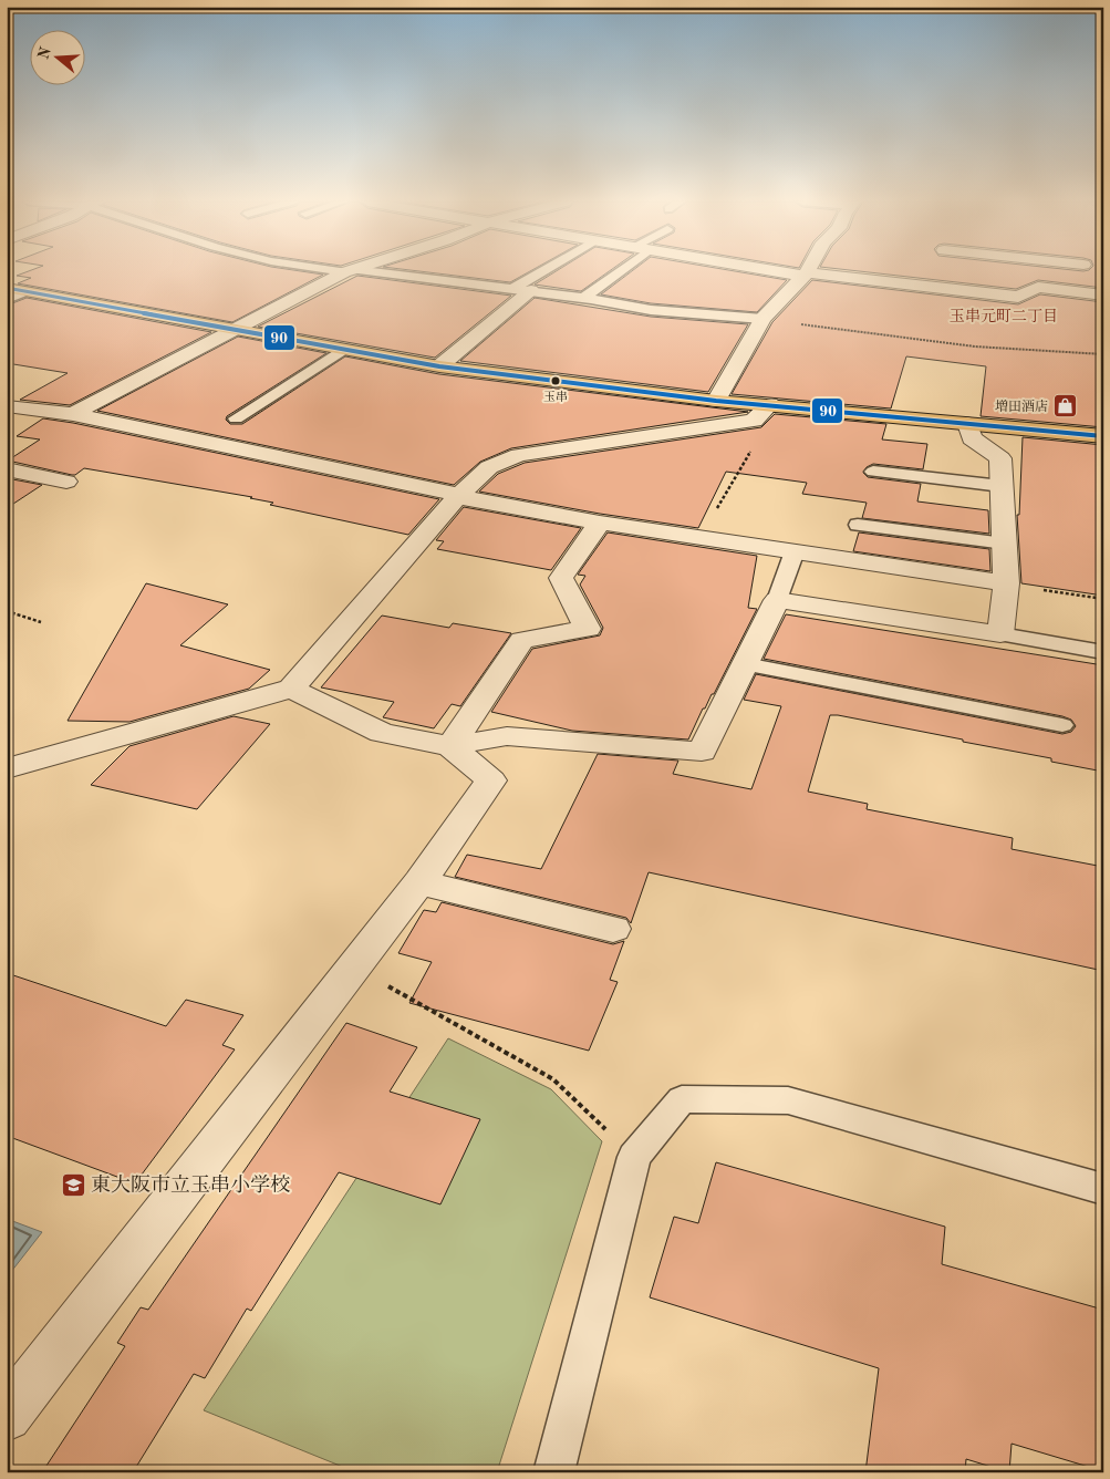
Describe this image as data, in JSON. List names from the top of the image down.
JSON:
{
  "districts": ["玉串元町二丁目"],
  "places": {
    "other": ["玉串"],
    "shop": ["増田酒店"],
    "school or university": ["東大阪市立玉串小学校"]
  },
  "lines": ["transit line 90"],
  "north": "left"
}
